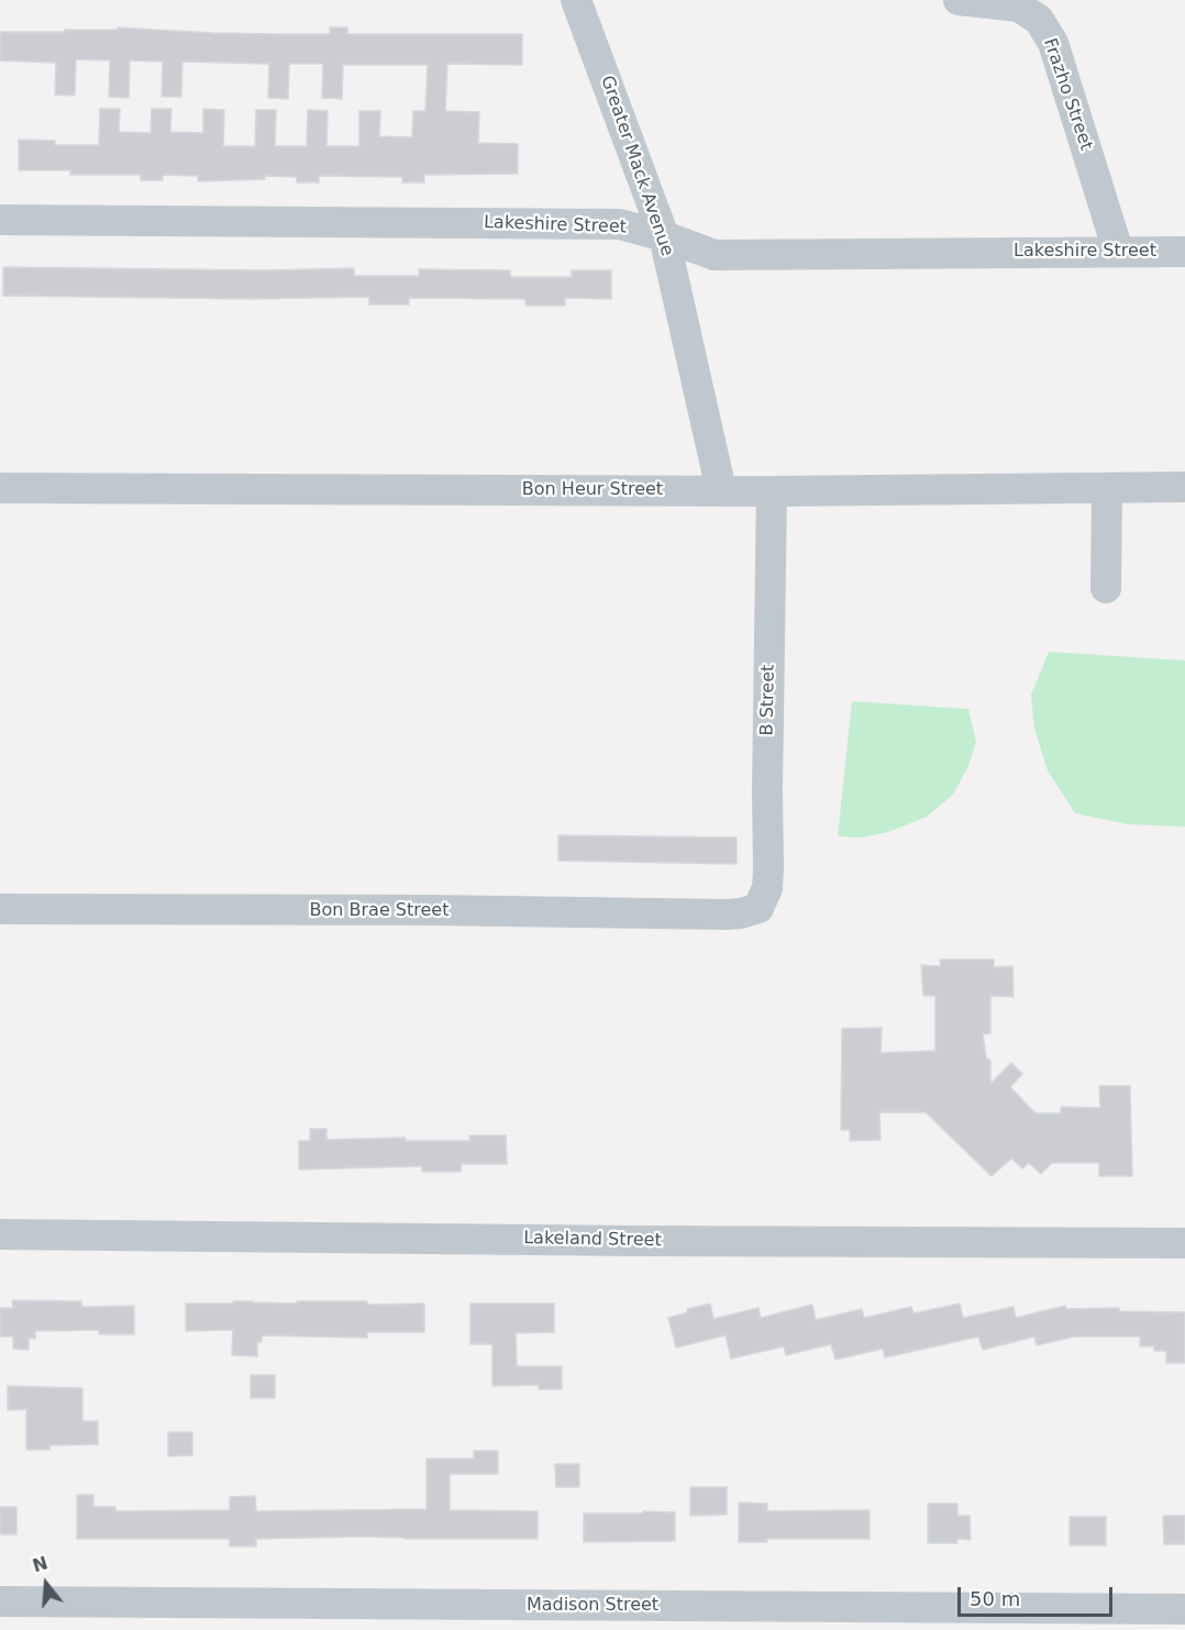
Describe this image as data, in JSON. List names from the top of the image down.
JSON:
{
  "streets": {
    "street": [
      "Frazho Street",
      "Greater Mack Avenue",
      "Lakeshire Street",
      "Bon Heur Street",
      "B Street",
      "Bon Brae Street",
      "Lakeland Street",
      "Madison Street"
    ]
  },
  "crossings": [
    ["Frazho Street", "Lakeshire Street"],
    ["Greater Mack Avenue", "Lakeshire Street"],
    ["Greater Mack Avenue", "Bon Heur Street"],
    ["Bon Heur Street", "B Street"],
    ["B Street", "Bon Brae Street"]
  ],
  "scale_bar": "50 m",
  "north": "top"
}
